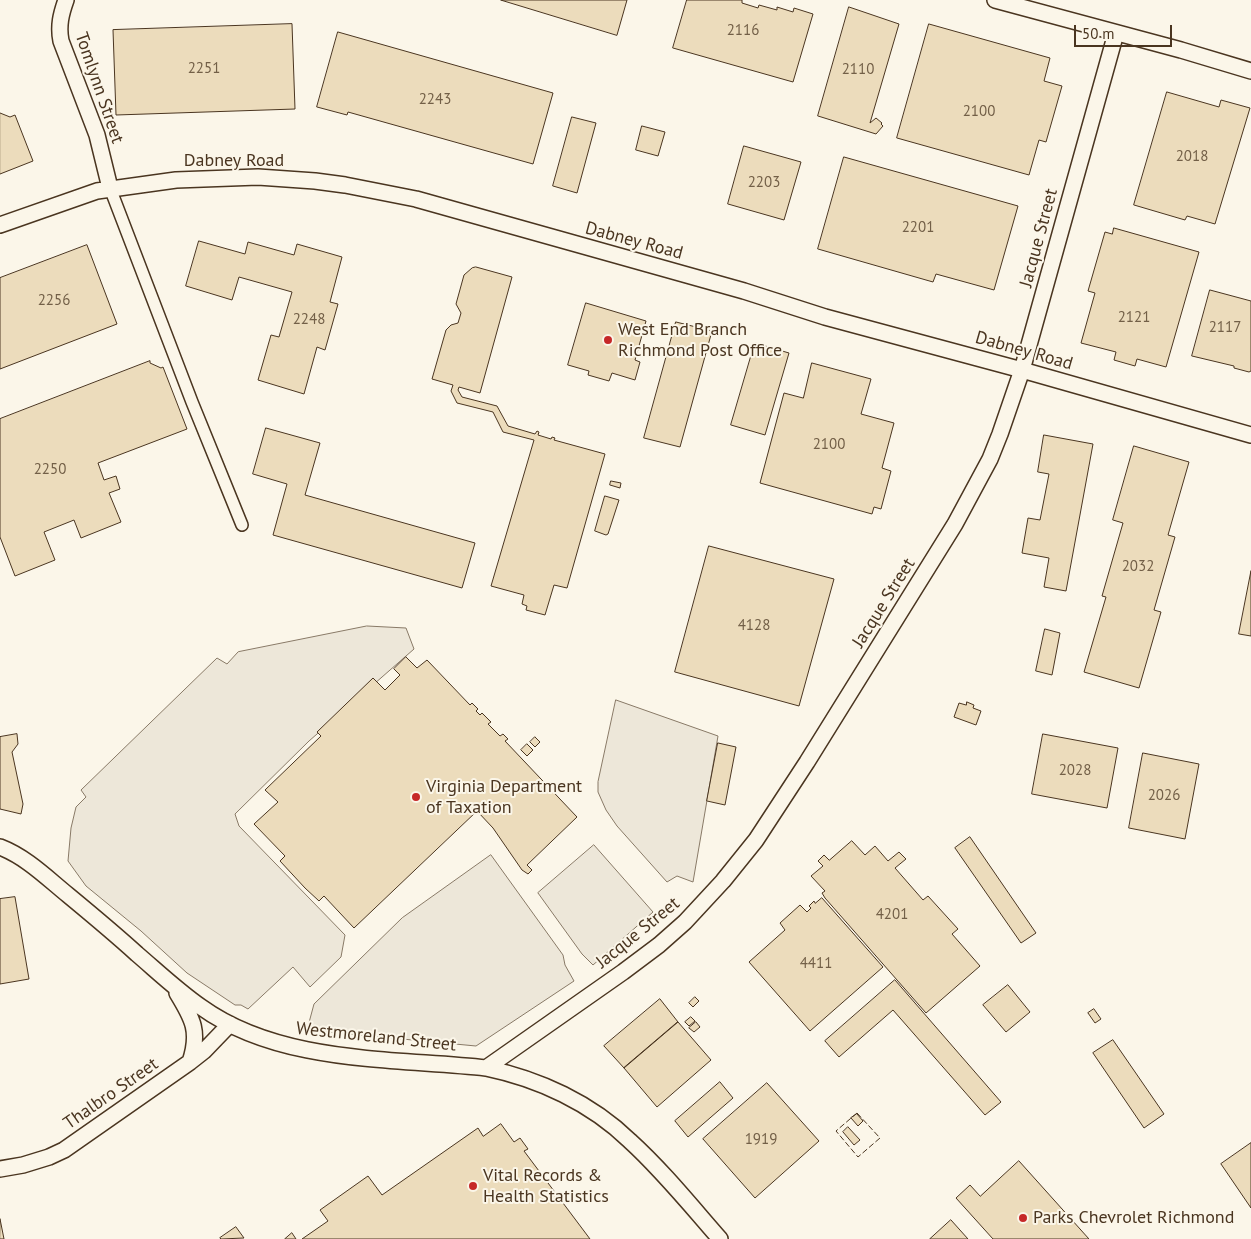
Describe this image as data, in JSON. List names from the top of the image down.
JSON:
{
  "streets": {
    "street": [
      "Tomlynn Street",
      "Dabney Road",
      "Jacque Street",
      "Westmoreland Street",
      "Thalbro Street"
    ]
  },
  "crossings": [
    ["Tomlynn Street", "Dabney Road"],
    ["Dabney Road", "Jacque Street"],
    ["Jacque Street", "Westmoreland Street"],
    ["Westmoreland Street", "Thalbro Street"]
  ],
  "places": [
    "West End Branch Richmond Post Office",
    "Virginia Department of Taxation",
    "Vital Records & Health Statistics",
    "Parks Chevrolet Richmond"
  ],
  "house_numbers": [
    "2116",
    "2251",
    "2110",
    "2243",
    "2100",
    "2018",
    "2203",
    "2201",
    "2256",
    "2121",
    "2248",
    "2117",
    "2100",
    "2250",
    "2032",
    "4128",
    "2028",
    "2026",
    "4201",
    "4411",
    "1919"
  ],
  "scale_bar": "50 m"
}
